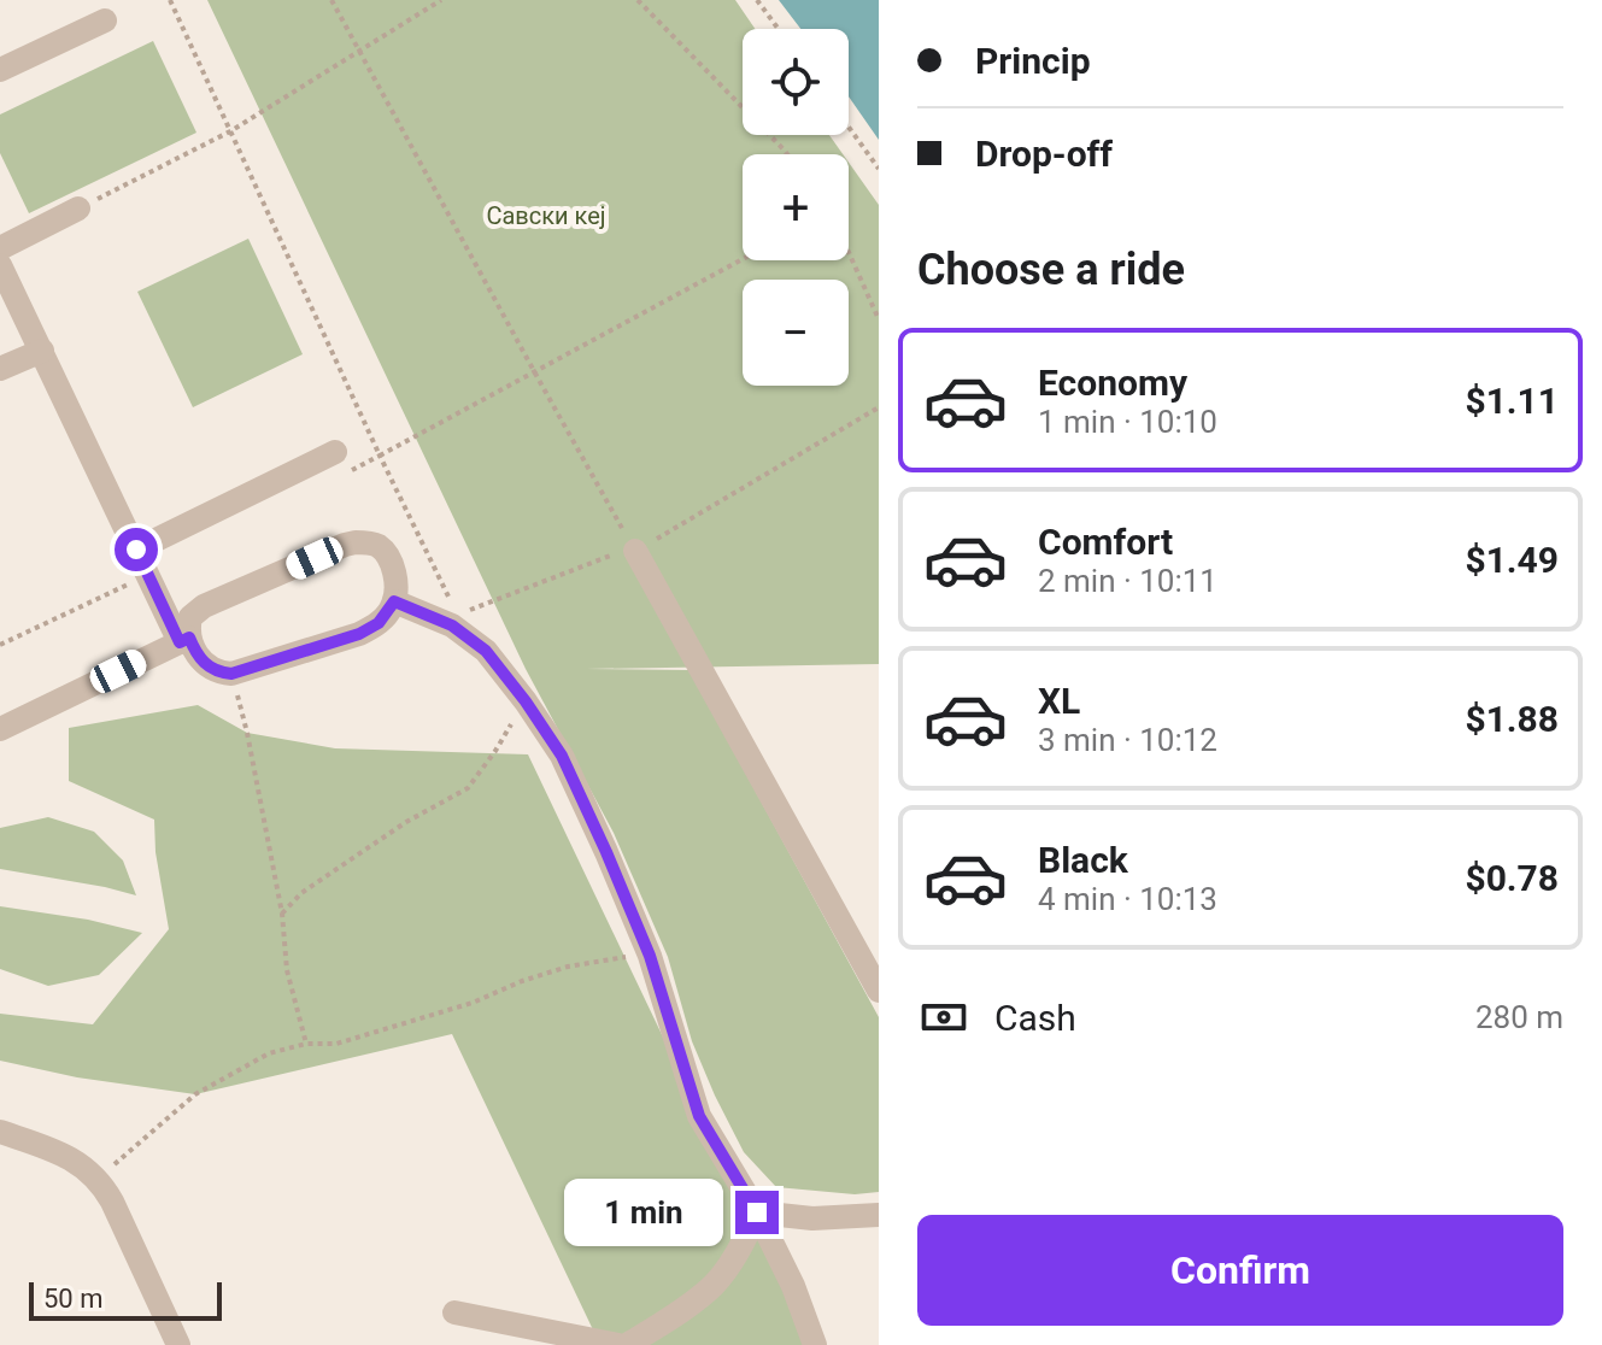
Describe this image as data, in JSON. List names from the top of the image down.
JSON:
{
  "parks": ["Савски кеј"],
  "scale_bar": "50 m",
  "page": {
    "banner": ["Princip", "Drop-off"],
    "map_buttons": ["+", "−"],
    "heading": "Choose a ride",
    "list": [
      {
        "name": "Economy",
        "note": "1 min · 10:10",
        "value": "$1.11"
      },
      {
        "name": "Comfort",
        "note": "2 min · 10:11",
        "value": "$1.49"
      },
      {
        "name": "XL",
        "note": "3 min · 10:12",
        "value": "$1.88"
      },
      {
        "name": "Black",
        "note": "4 min · 10:13",
        "value": "$0.78"
      }
    ],
    "pay": ["Cash", "280 m"],
    "bubble": "1 min",
    "buttons": "Confirm",
    "scale": "50 m"
  }
}
